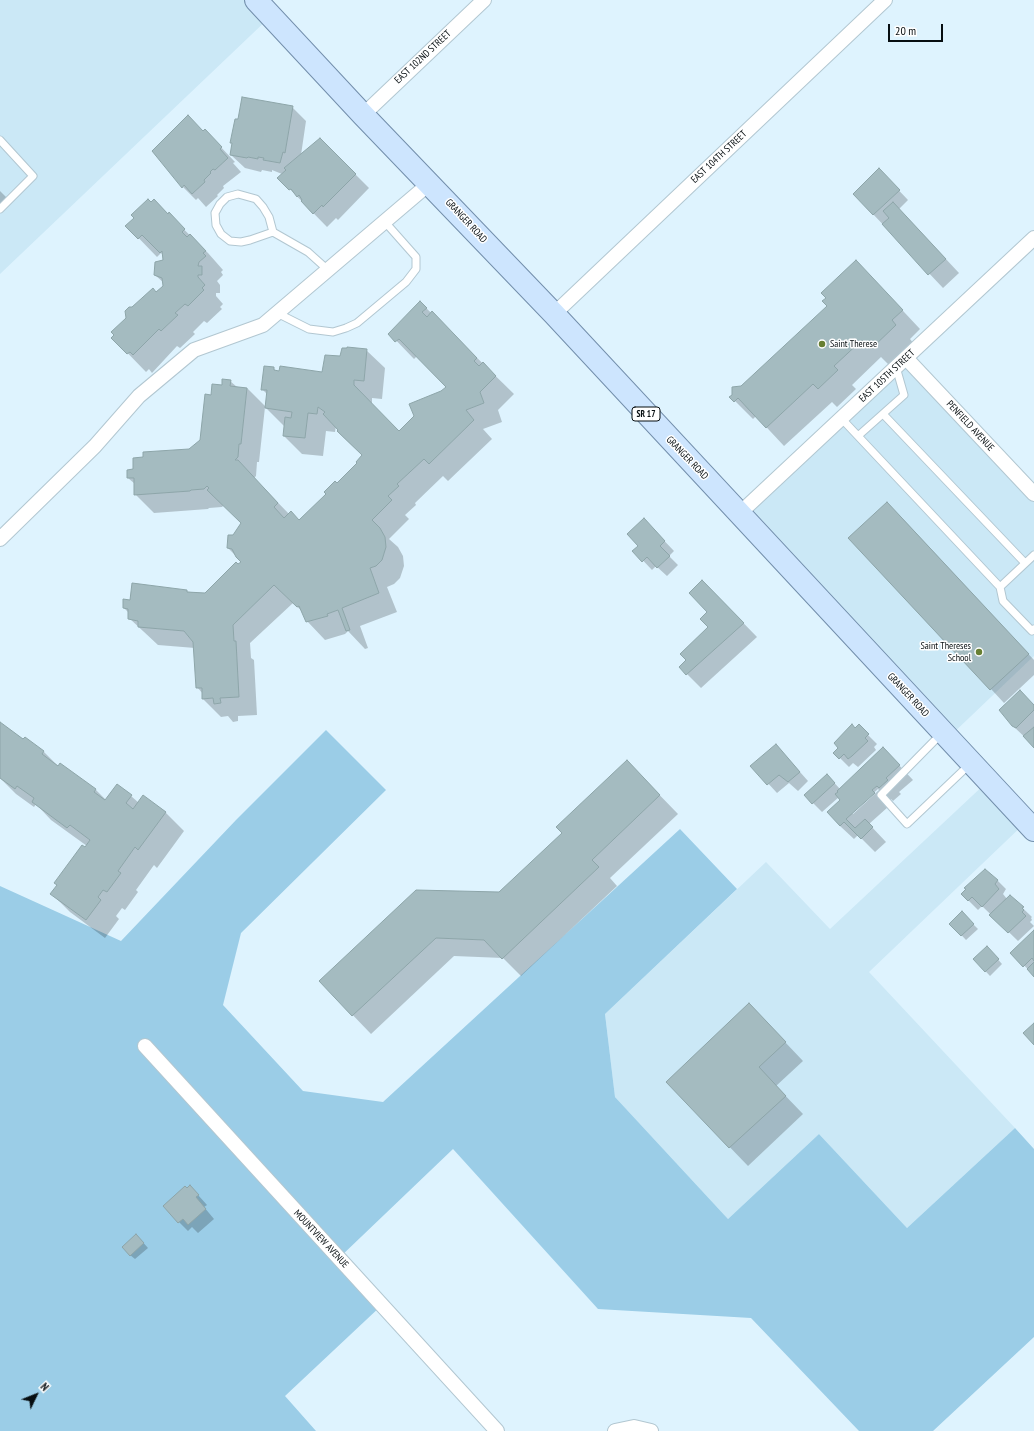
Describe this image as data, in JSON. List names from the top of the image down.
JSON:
{
  "streets": {
    "main road": ["GRANGER ROAD", "SR 17"],
    "street": [
      "EAST 102ND STREET",
      "EAST 104TH STREET",
      "EAST 105TH STREET",
      "PENFIELD AVENUE",
      "MOUNTVIEW AVENUE"
    ]
  },
  "crossings": [
    ["EAST 102ND STREET", "GRANGER ROAD"],
    ["EAST 104TH STREET", "GRANGER ROAD"],
    ["GRANGER ROAD", "EAST 105TH STREET"],
    ["EAST 105TH STREET", "PENFIELD AVENUE"]
  ],
  "places": ["Saint Therese", "Saint Thereses School"],
  "scale_bar": "20 m",
  "north": "top right"
}
